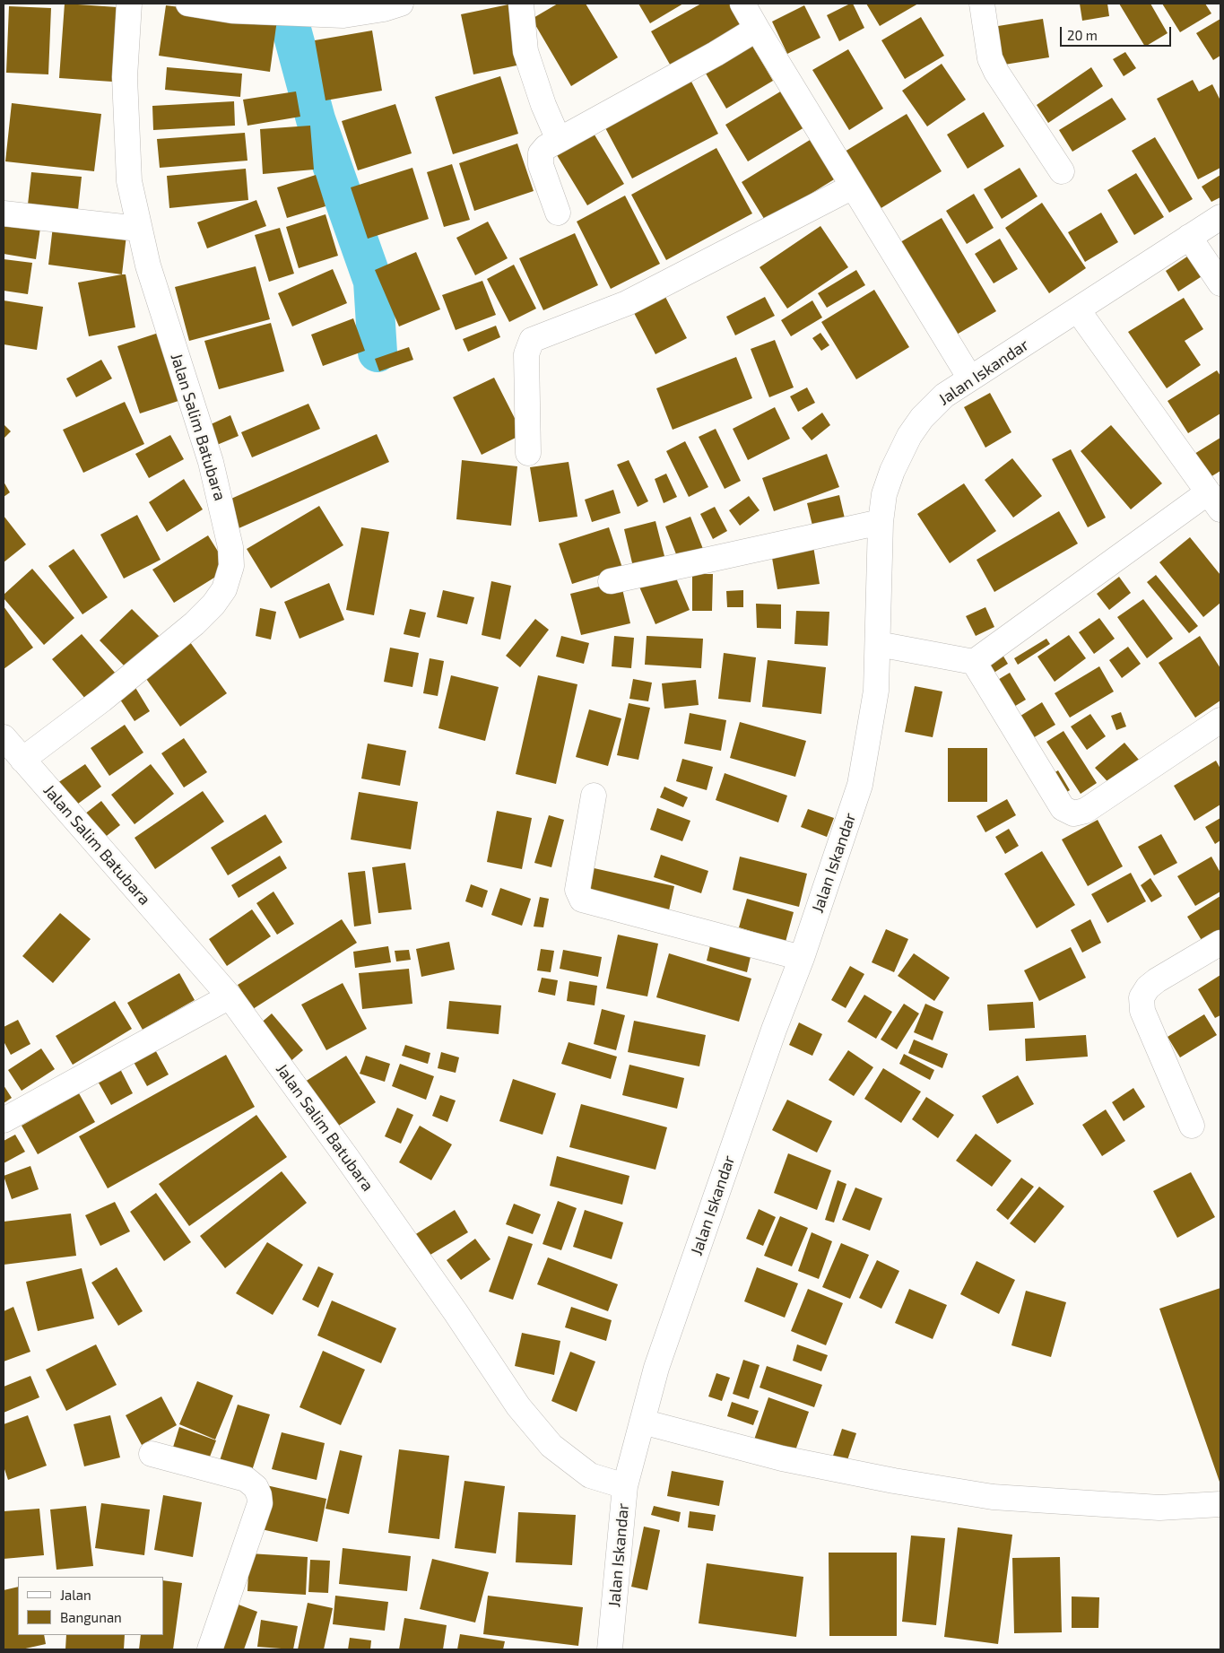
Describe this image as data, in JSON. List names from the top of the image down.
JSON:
{
  "streets": {
    "street": ["Jalan Iskandar", "Jalan Salim Batubara"]
  },
  "crossings": [
    ["Jalan Iskandar", "Jalan Salim Batubara"]
  ],
  "legend": ["Jalan", "Bangunan"],
  "scale_bar": "20 m"
}
